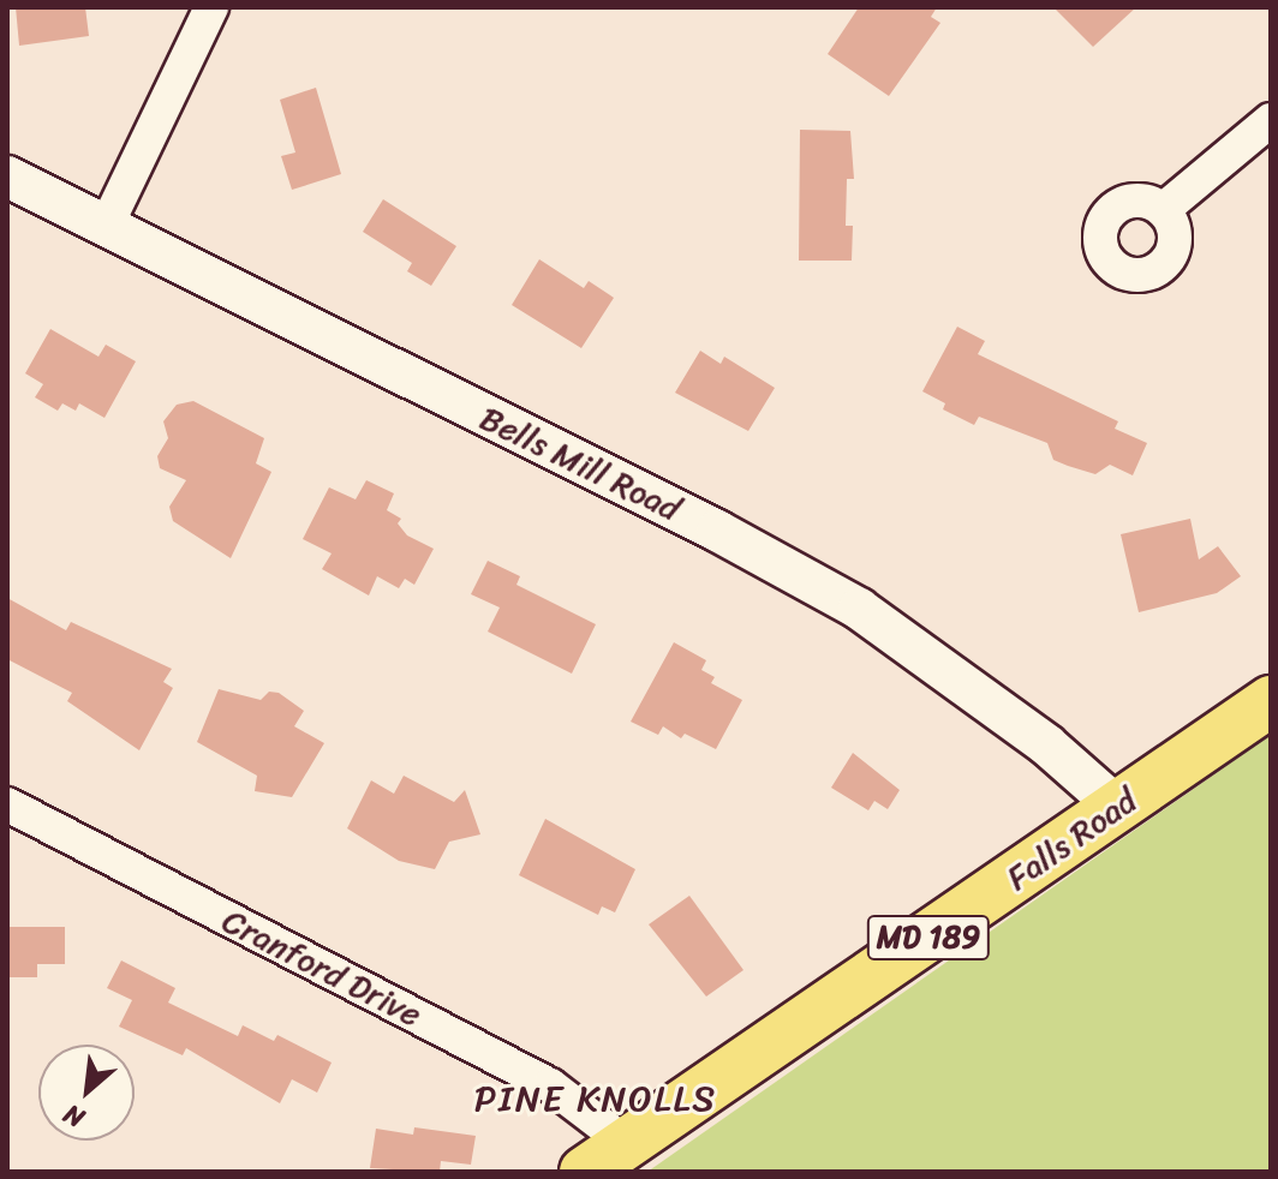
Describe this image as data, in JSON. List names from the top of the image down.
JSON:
{
  "streets": {
    "main road": ["Falls Road", "MD 189"],
    "street": ["Bells Mill Road", "Cranford Drive"]
  },
  "crossings": [
    ["Bells Mill Road", "Falls Road"],
    ["Falls Road", "Cranford Drive"]
  ],
  "districts": ["PINE KNOLLS"],
  "north": "bottom left"
}
